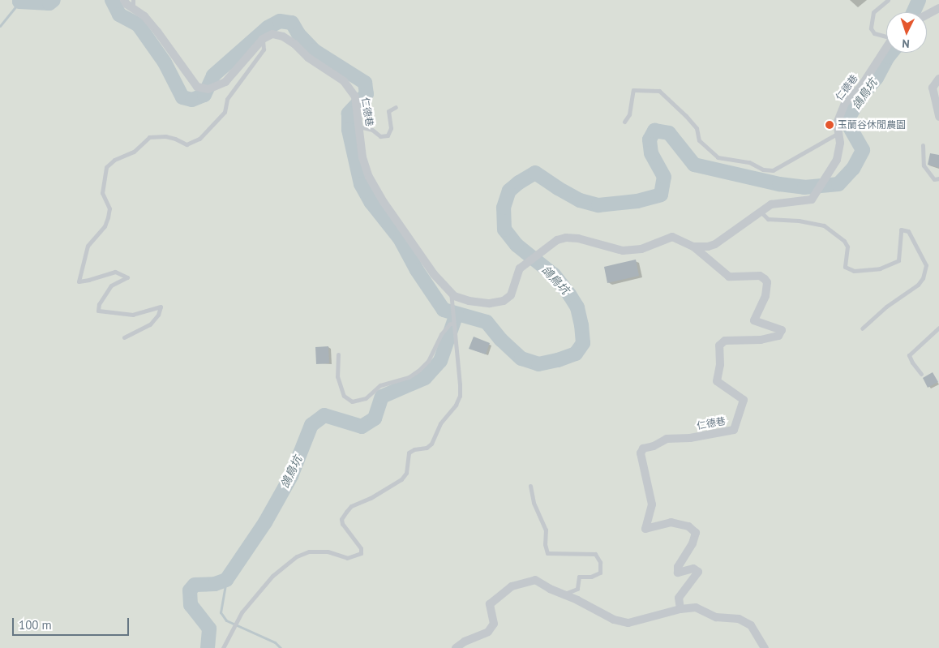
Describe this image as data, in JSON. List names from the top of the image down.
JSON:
{
  "streets": {
    "street": ["仁德巷"]
  },
  "water": ["鴿鳥坑"],
  "places": ["玉蘭谷休閒農園"],
  "scale_bar": "100 m",
  "north": "bottom"
}
